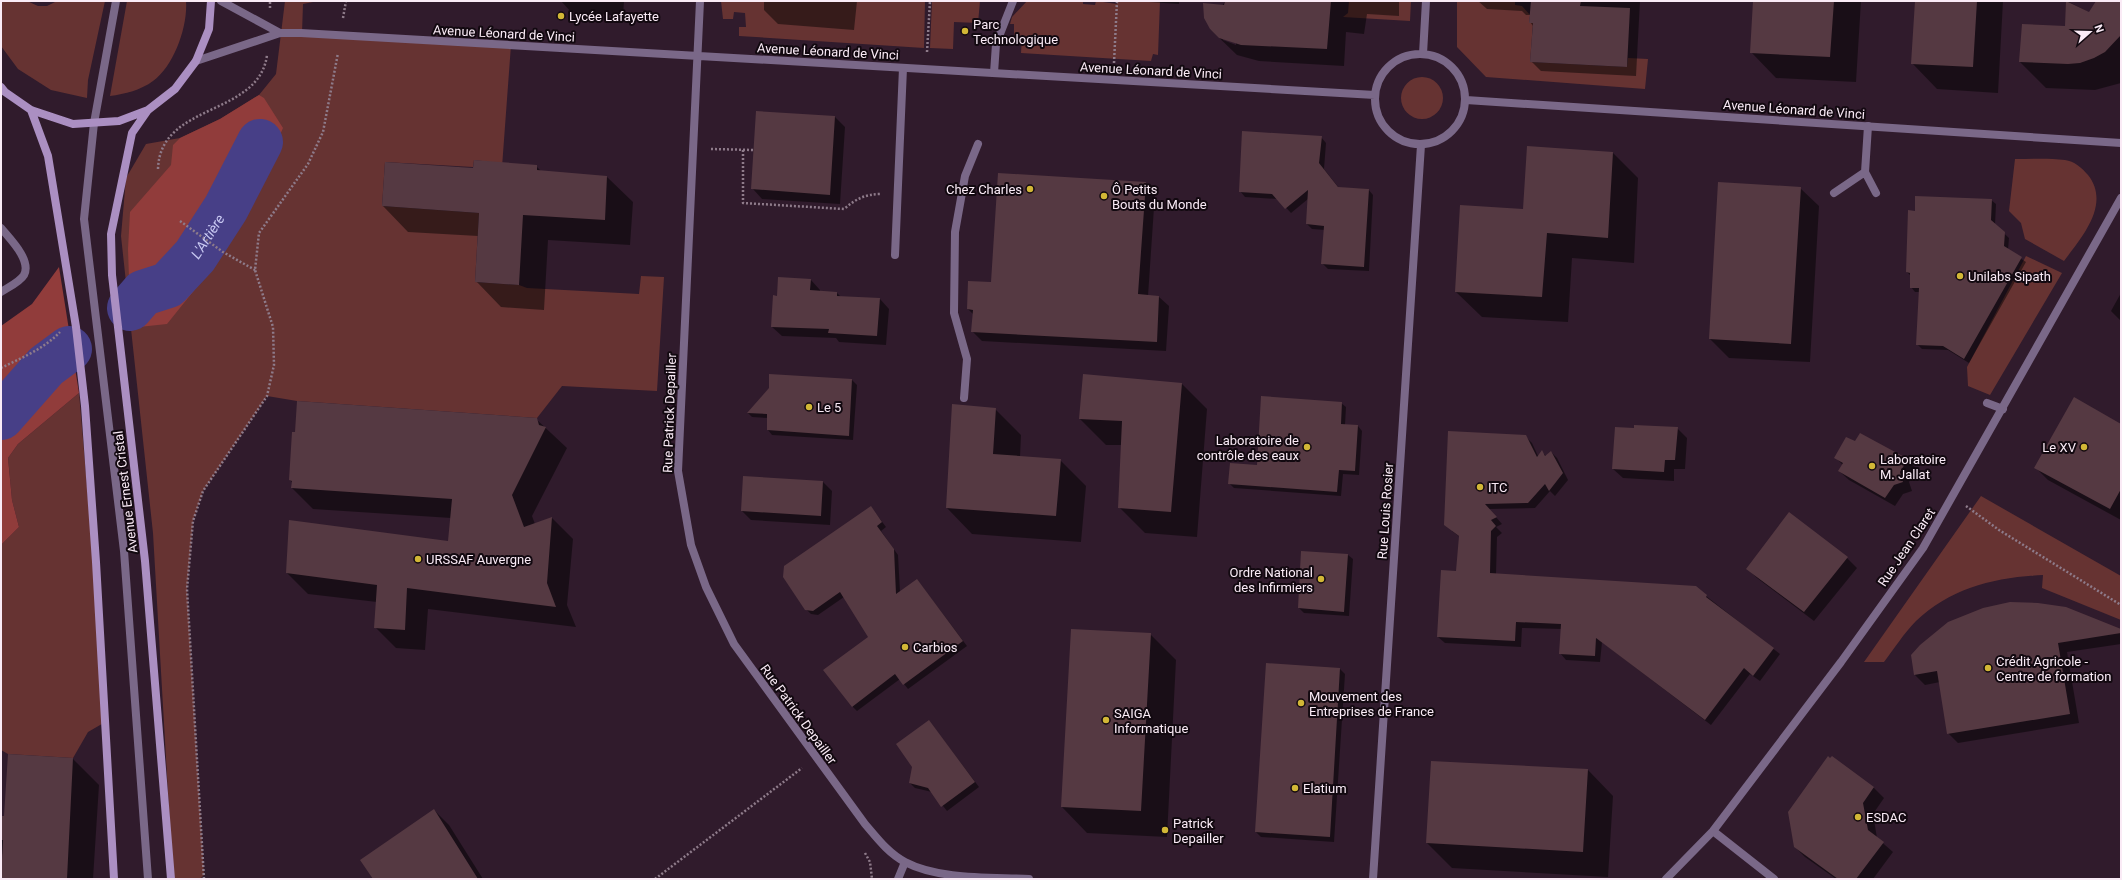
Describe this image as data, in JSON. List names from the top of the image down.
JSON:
{
  "streets": {
    "main road": ["Avenue Ernest Cristal"],
    "street": [
      "Avenue Léonard de Vinci",
      "Rue Patrick Depailler",
      "Rue Louis Rosier",
      "Rue Jean Claret"
    ]
  },
  "crossings": [
    ["Avenue Léonard de Vinci", "Rue Patrick Depailler"],
    ["Avenue Léonard de Vinci", "Rue Louis Rosier"]
  ],
  "water": ["L'Artière"],
  "places": [
    "Lycée Lafayette",
    "Parc Technologique",
    "Chez Charles",
    "Ô Petits Bouts du Monde",
    "Unilabs Sipath",
    "Le 5",
    "Laboratoire de contrôle des eaux",
    "Le XV",
    "Laboratoire M. Jallat",
    "ITC",
    "URSSAF Auvergne",
    "Ordre National des Infirmiers",
    "Carbios",
    "Crédit Agricole - Centre de formation",
    "Mouvement des Entreprises de France",
    "SAIGA Informatique",
    "Elatium",
    "ESDAC",
    "Patrick Depailler"
  ],
  "north": "right"
}
